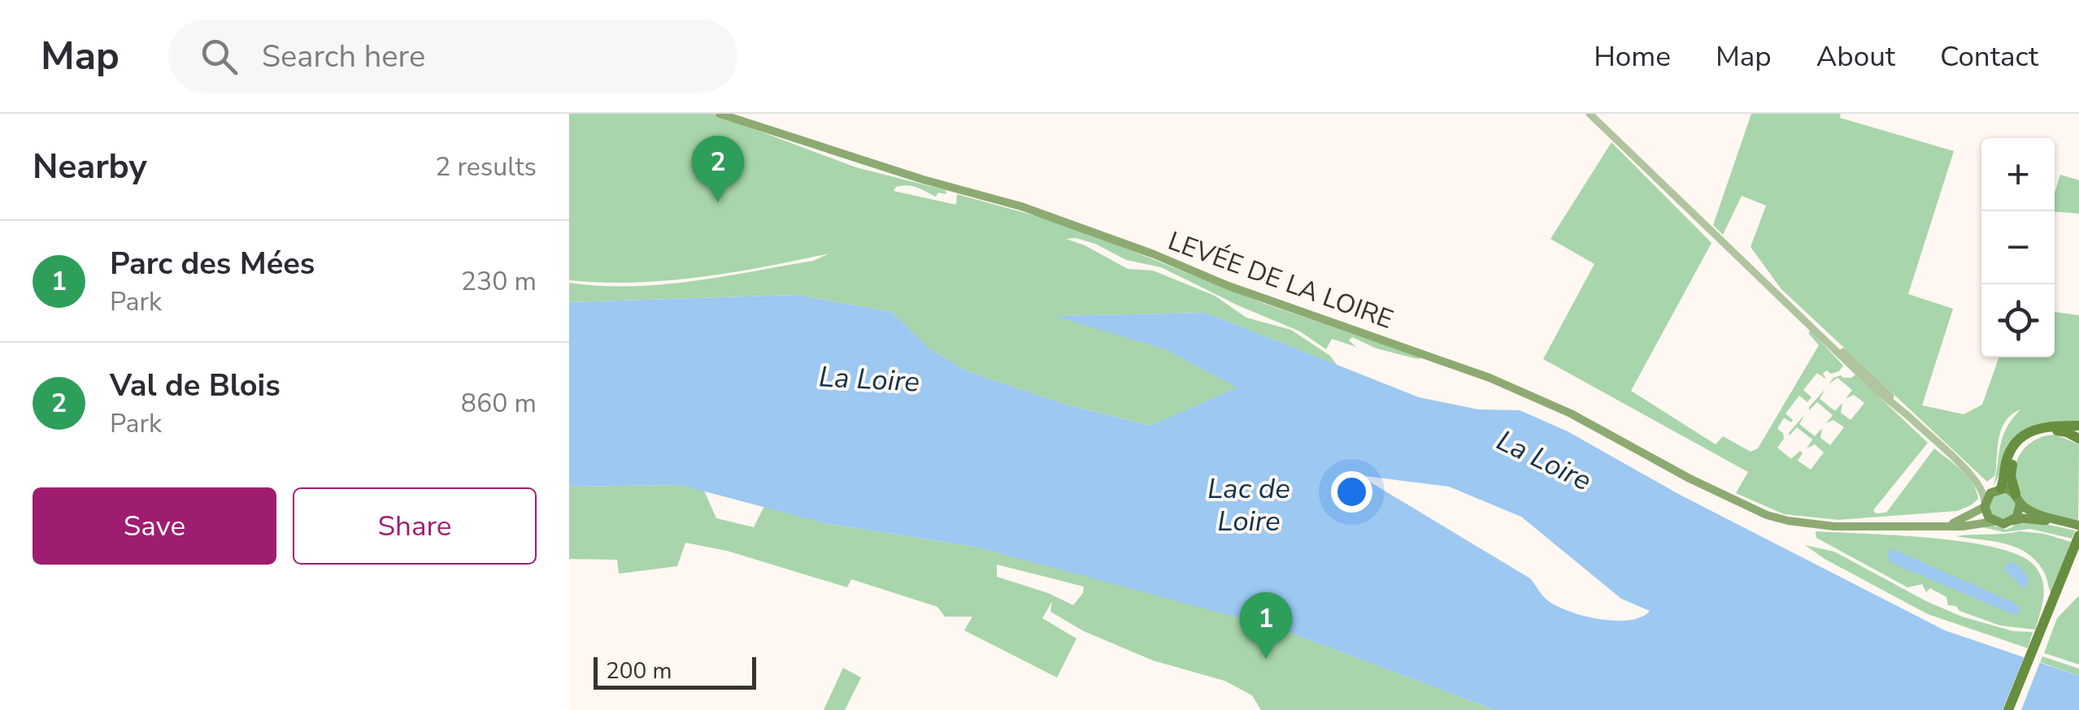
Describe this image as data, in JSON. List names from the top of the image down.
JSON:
{
  "streets": {
    "main road": ["LEVÉE DE LA LOIRE"]
  },
  "water": ["La Loire", "Lac de Loire"],
  "scale_bar": "200 m",
  "page": {
    "header": "Map",
    "search": "Search here",
    "nav": [
      "Home",
      "Map",
      "About",
      "Contact"
    ],
    "heading": ["Nearby", "2 results"],
    "pins": ["2", "1"],
    "map_buttons": ["+", "−"],
    "list": [
      {
        "mark": "1",
        "name": "Parc des Mées",
        "note": "Park",
        "value": "230 m"
      },
      {
        "mark": "2",
        "name": "Val de Blois",
        "note": "Park",
        "value": "860 m"
      }
    ],
    "buttons": ["Save", "Share"],
    "scale": "200 m"
  }
}
